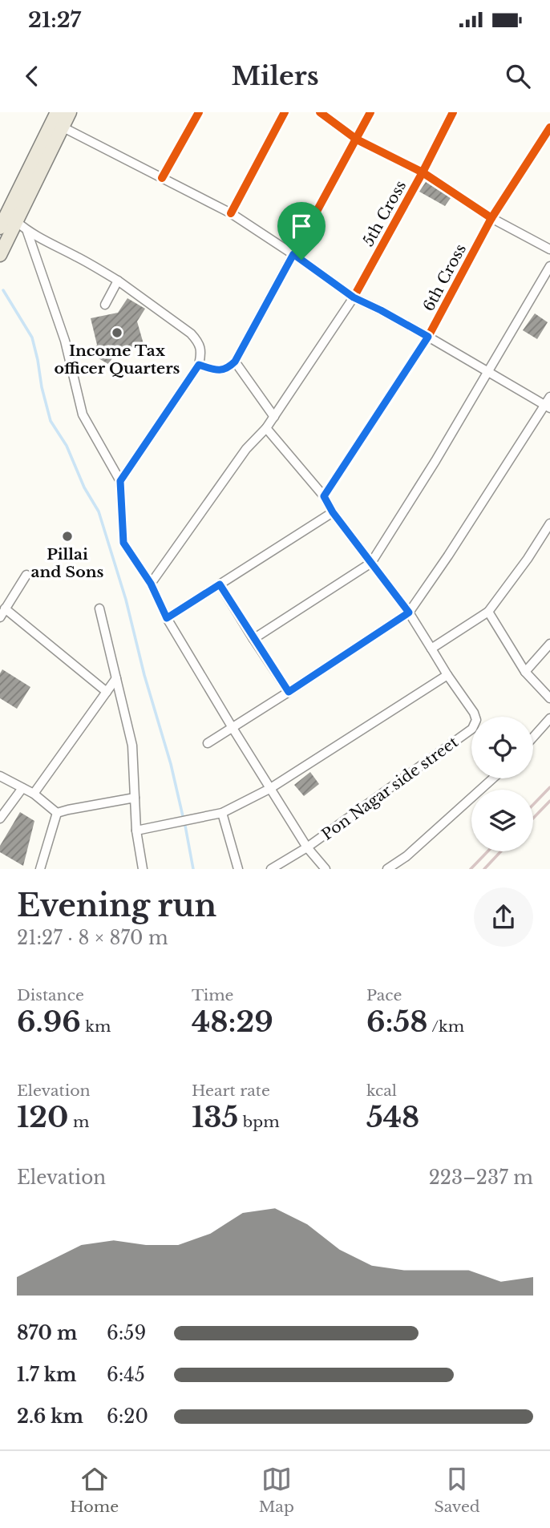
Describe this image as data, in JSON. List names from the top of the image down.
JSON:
{
  "streets": {
    "street": ["5th Cross", "6th Cross", "Pon Nagar side street"]
  },
  "crossings": [
    ["5th Cross", "Pon Nagar side street"],
    ["6th Cross", "Pon Nagar side street"]
  ],
  "places": ["Income Tax officer Quarters", "Pillai and Sons"],
  "page": {
    "status": "21:27",
    "header": "Milers",
    "heading": ["Evening run", "21:27 · 8 × 870 m"],
    "stats": [
      ["Distance", "6.96 km"],
      ["Time", "48:29"],
      ["Pace", "6:58 /km"],
      ["Elevation", "120 m"],
      ["Heart rate", "135 bpm"],
      ["kcal", "548"]
    ],
    "chart": ["Elevation", "223–237 m"],
    "list": [
      {
        "name": "870 m",
        "note": "6:59"
      },
      {
        "name": "1.7 km",
        "note": "6:45"
      },
      {
        "name": "2.6 km",
        "note": "6:20"
      }
    ],
    "tabs": ["Home", "Map", "Saved"]
  }
}
